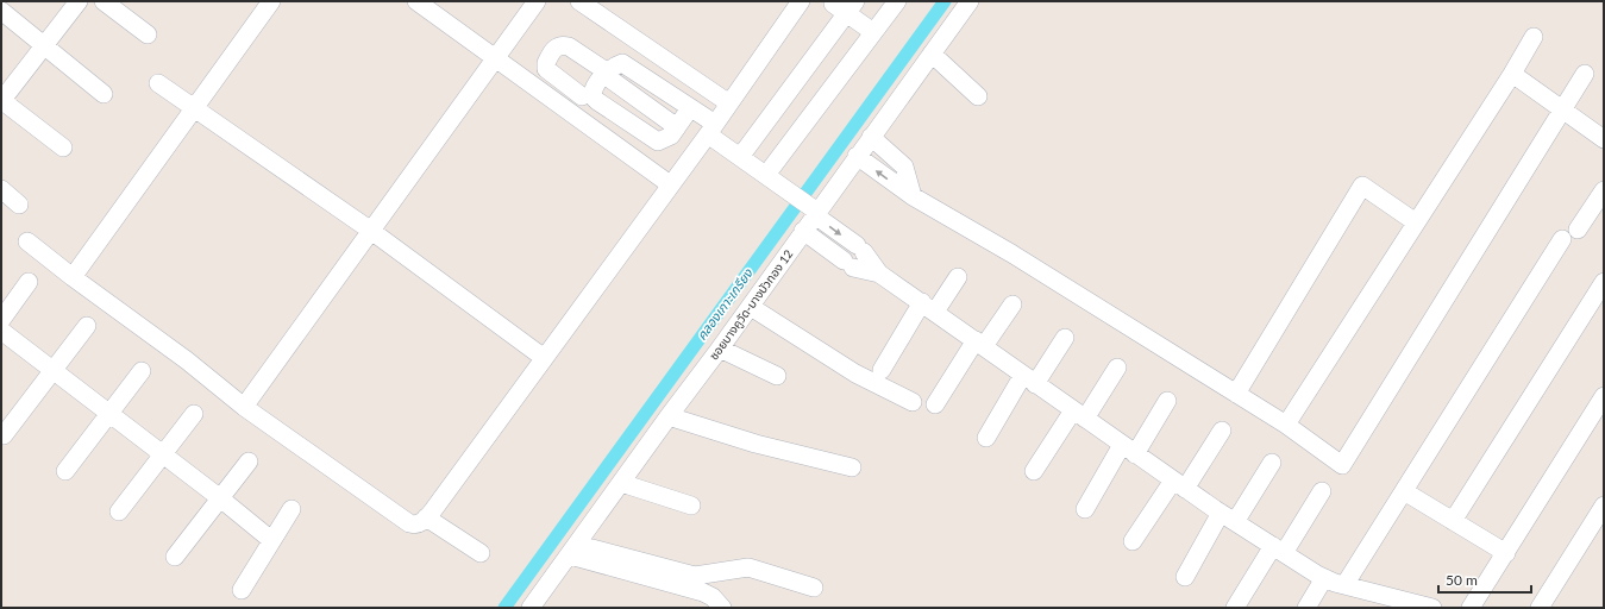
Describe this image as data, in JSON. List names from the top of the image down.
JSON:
{
  "streets": {
    "street": ["ซอยบางคูวัด-บางบัวทอง 12"]
  },
  "water": ["คลองเกาะเกรียง"],
  "scale_bar": "50 m"
}
